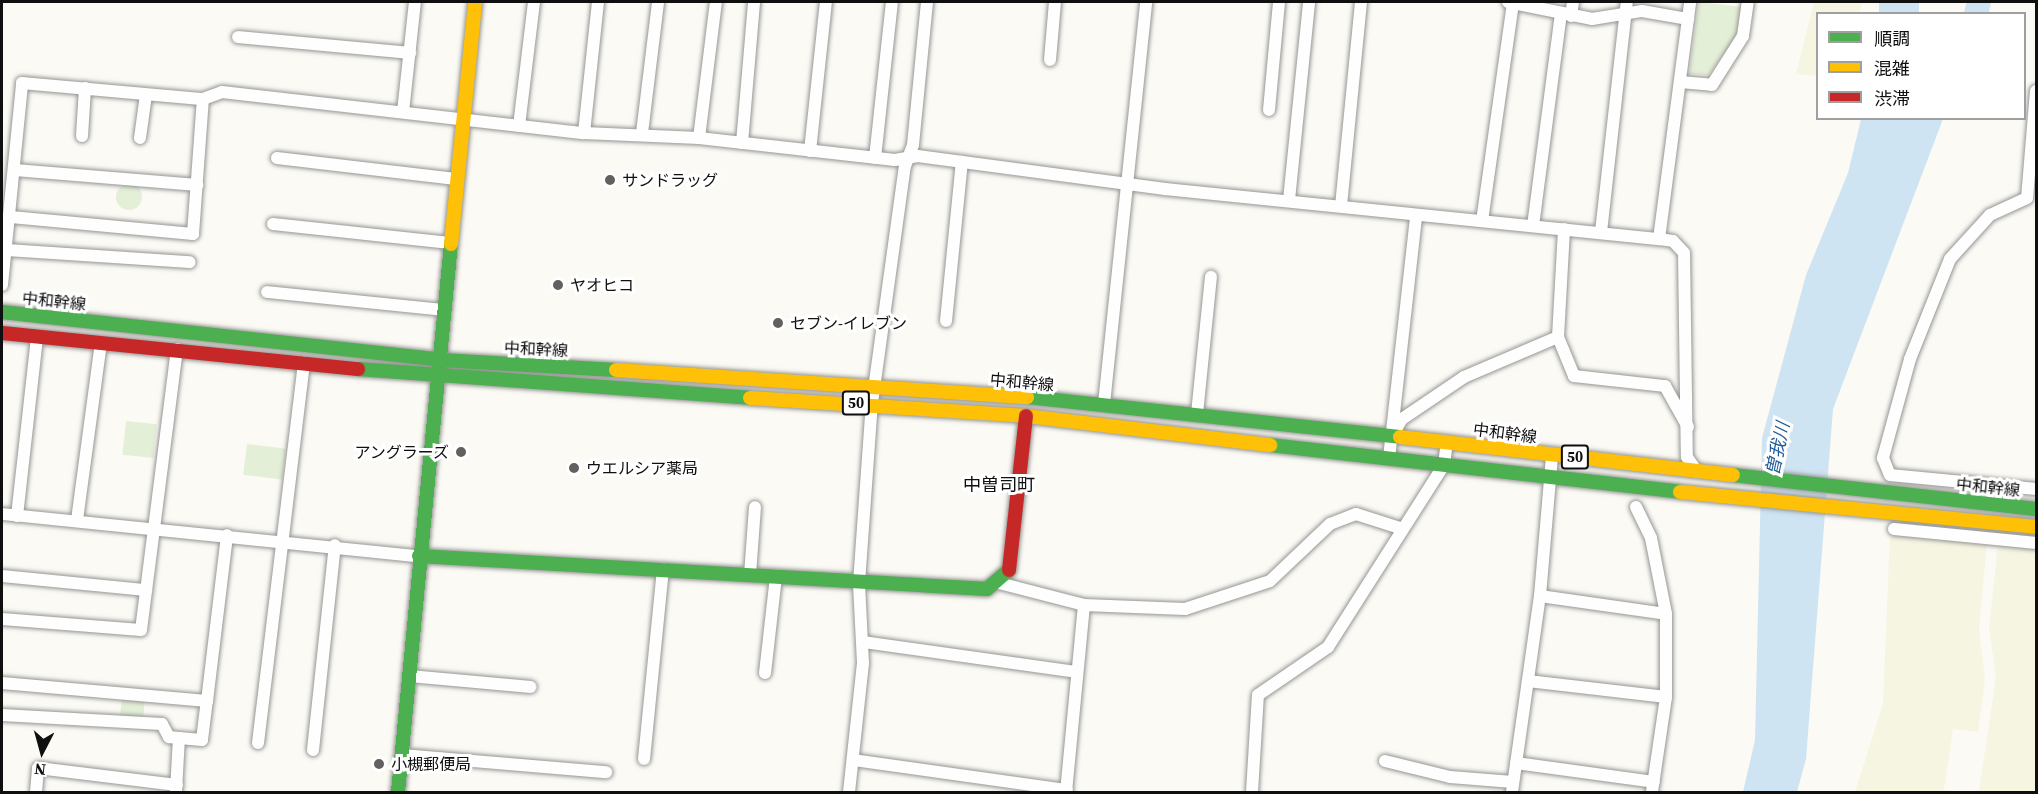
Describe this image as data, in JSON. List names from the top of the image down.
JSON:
{
  "streets": {
    "main road": ["中和幹線", "50"]
  },
  "districts": ["中曽司町"],
  "water": ["曽我川"],
  "places": [
    "サンドラッグ",
    "ヤオヒコ",
    "セブン-イレブン",
    "アングラーズ",
    "ウエルシア薬局",
    "小槻郵便局"
  ],
  "legend": ["順調", "混雑", "渋滞"],
  "north": "bottom"
}
